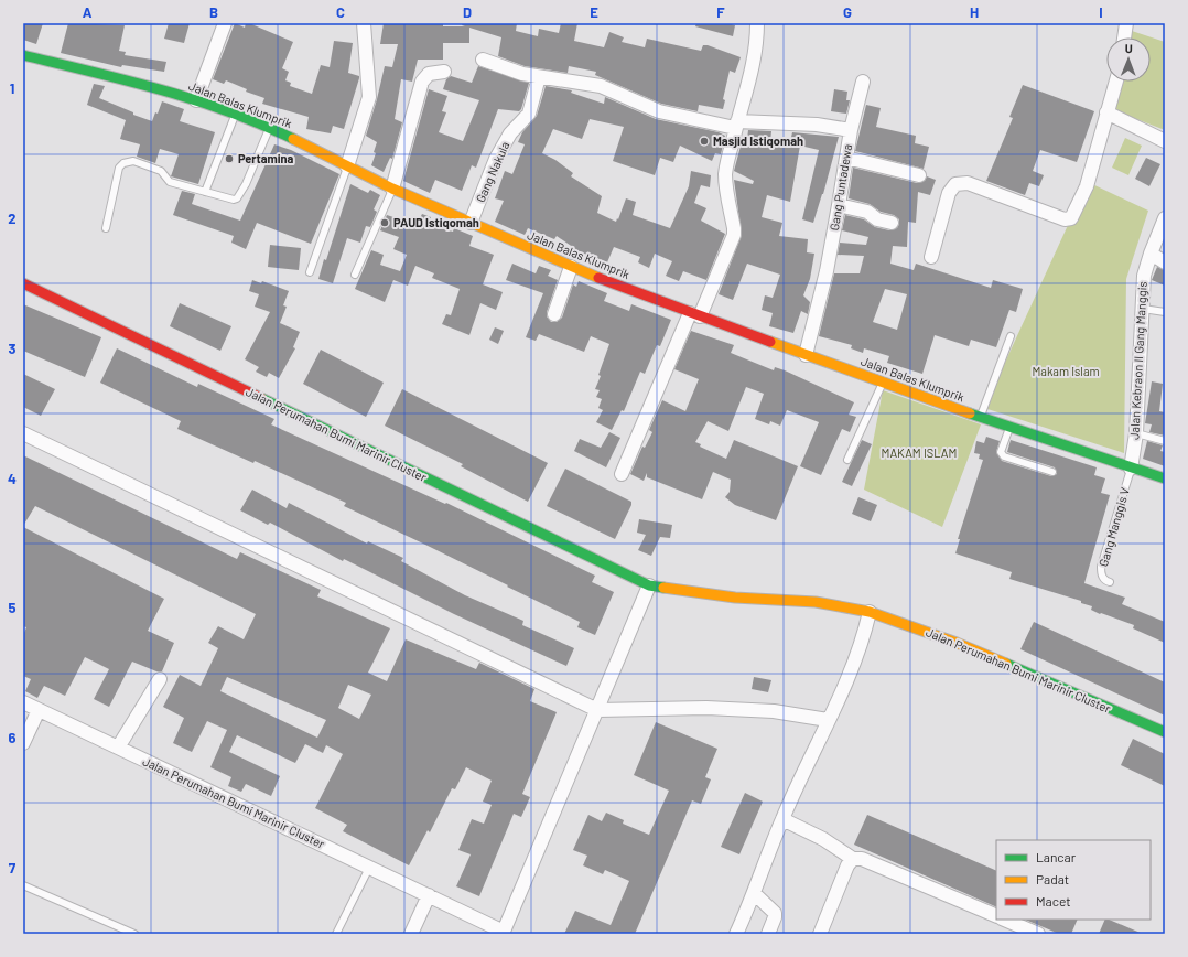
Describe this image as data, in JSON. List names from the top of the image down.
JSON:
{
  "streets": {
    "street": [
      "Jalan Balas Klumprik",
      "Gang Nakula",
      "Gang Puntadewa",
      "Jalan Kebraon II Gang Manggis",
      "Jalan Perumahan Bumi Marinir Cluster"
    ],
    "lane": ["Gang Manggis V"]
  },
  "crossings": [
    ["Jalan Balas Klumprik", "Gang Nakula"],
    ["Jalan Balas Klumprik", "Gang Puntadewa"],
    ["Jalan Balas Klumprik", "Jalan Kebraon II Gang Manggis"],
    ["Jalan Balas Klumprik", "Gang Manggis V"],
    ["Gang Nakula", "Gang Puntadewa"],
    ["Jalan Kebraon II Gang Manggis", "Gang Manggis V"]
  ],
  "parks": ["Makam Islam", "MAKAM ISLAM"],
  "places": ["Masjid Istiqomah", "Pertamina", "PAUD Istiqomah"],
  "legend": ["Lancar", "Padat", "Macet"],
  "north": "top",
  "grid": {
    "columns": [
      "A",
      "B",
      "C",
      "D",
      "E",
      "F",
      "G",
      "H",
      "I"
    ],
    "rows": [
      "1",
      "2",
      "3",
      "4",
      "5",
      "6",
      "7"
    ]
  }
}
